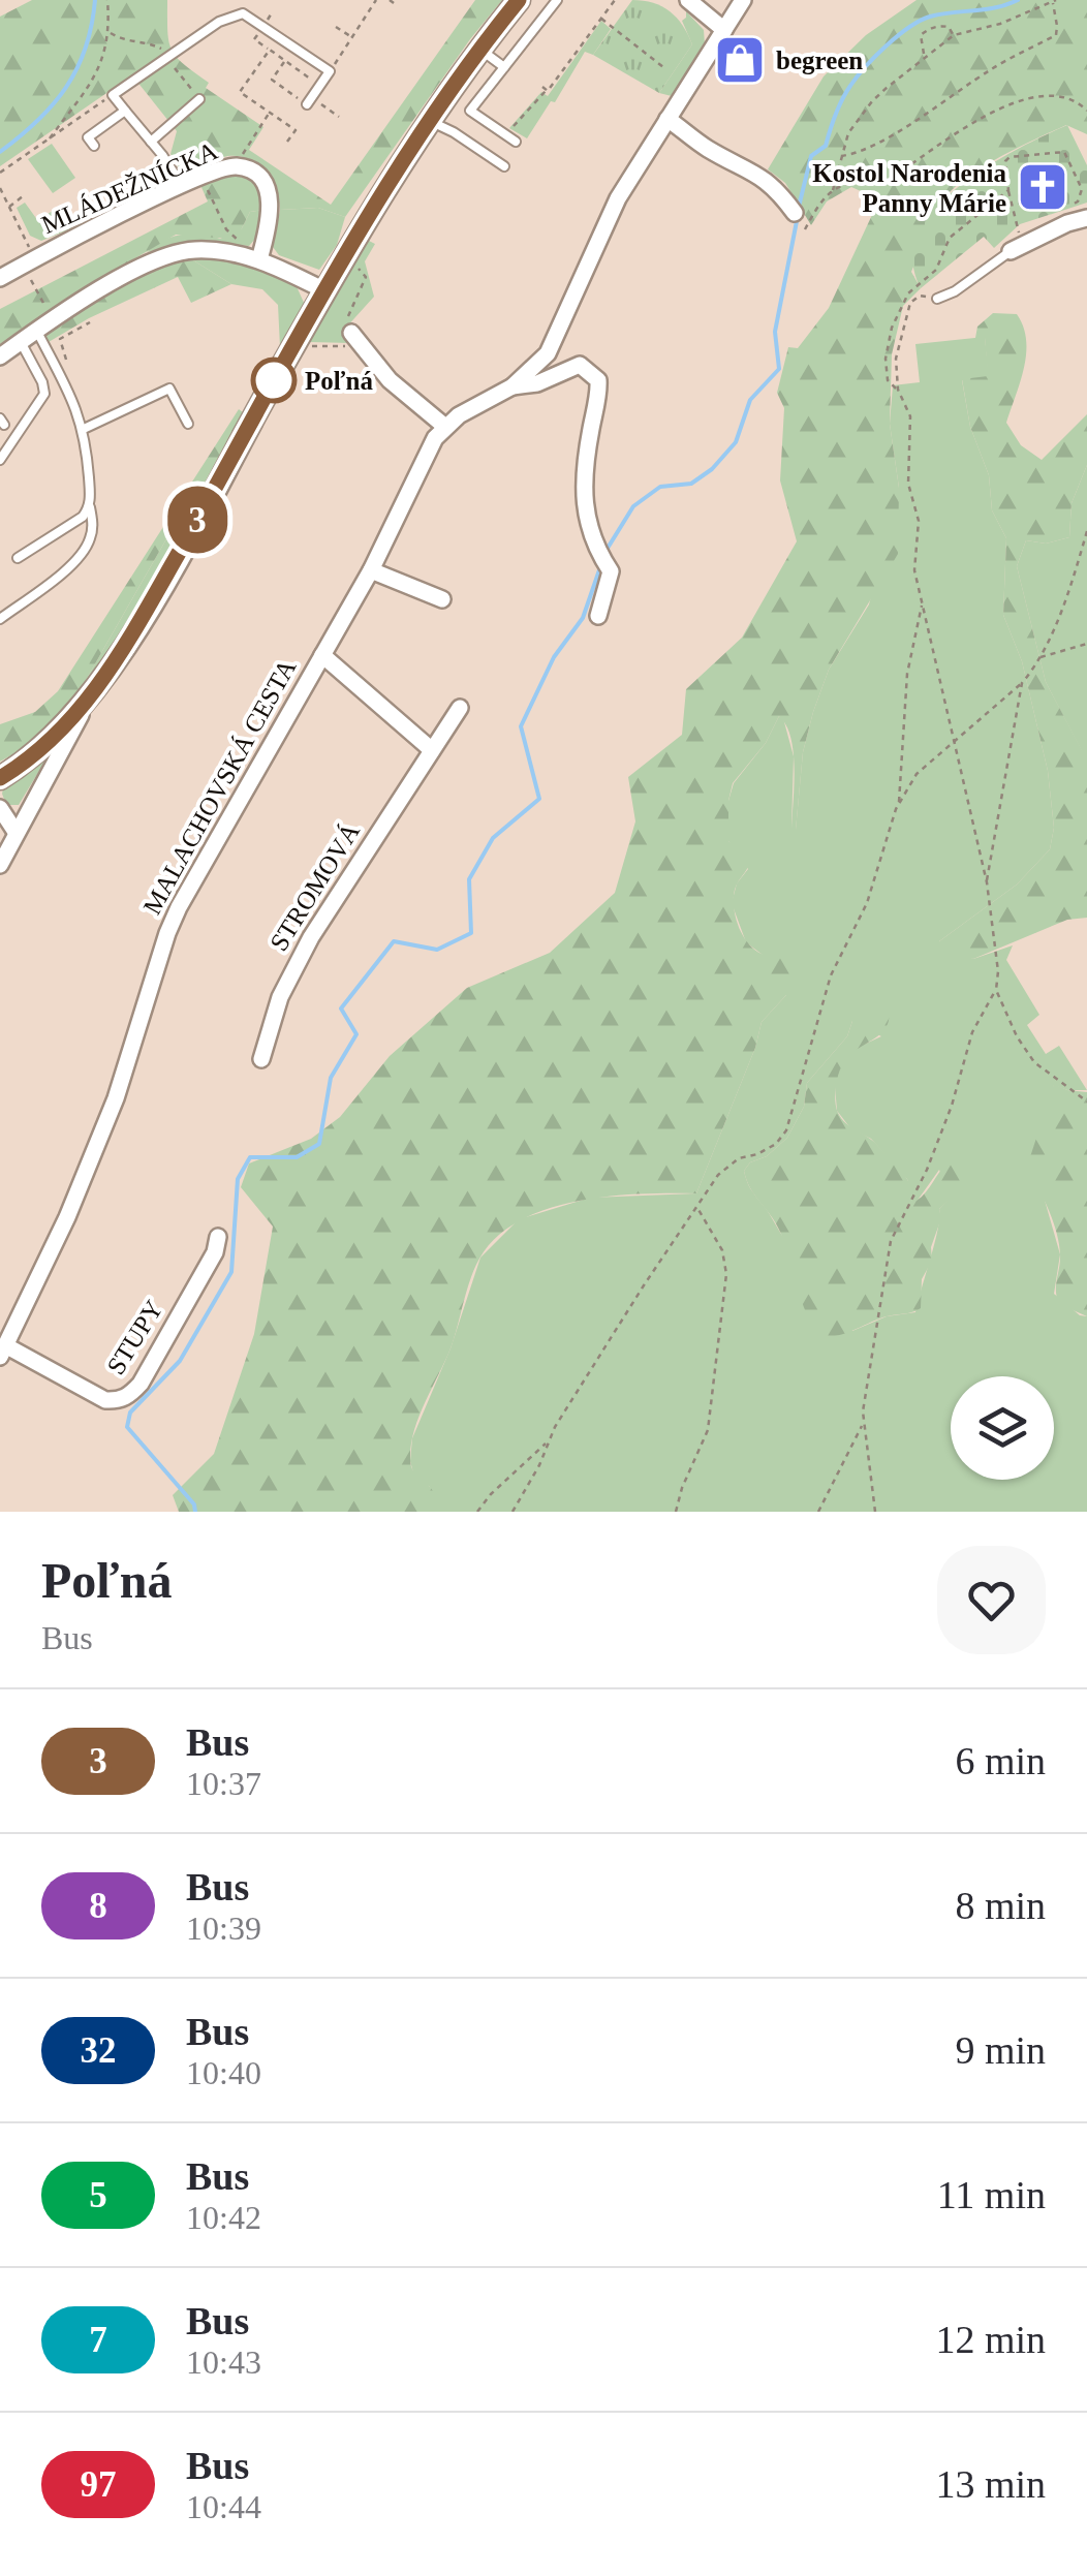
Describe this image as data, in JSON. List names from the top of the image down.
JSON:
{
  "streets": {
    "street": [
      "MLÁDEŽNÍCKA",
      "MALACHOVSKÁ CESTA",
      "STROMOVÁ",
      "STUPY"
    ]
  },
  "crossings": [
    ["MALACHOVSKÁ CESTA", "STUPY"]
  ],
  "places": {
    "shop": ["begreen"],
    "church": ["Kostol Narodenia Panny Márie"],
    "other": ["Poľná"]
  },
  "lines": ["bus line 3"],
  "page": {
    "on_map": "3",
    "heading": ["Poľná", "Bus"],
    "list": [
      {
        "mark": "3",
        "name": "Bus",
        "note": "10:37",
        "value": "6 min"
      },
      {
        "mark": "8",
        "name": "Bus",
        "note": "10:39",
        "value": "8 min"
      },
      {
        "mark": "32",
        "name": "Bus",
        "note": "10:40",
        "value": "9 min"
      },
      {
        "mark": "5",
        "name": "Bus",
        "note": "10:42",
        "value": "11 min"
      },
      {
        "mark": "7",
        "name": "Bus",
        "note": "10:43",
        "value": "12 min"
      },
      {
        "mark": "97",
        "name": "Bus",
        "note": "10:44",
        "value": "13 min"
      }
    ]
  }
}
